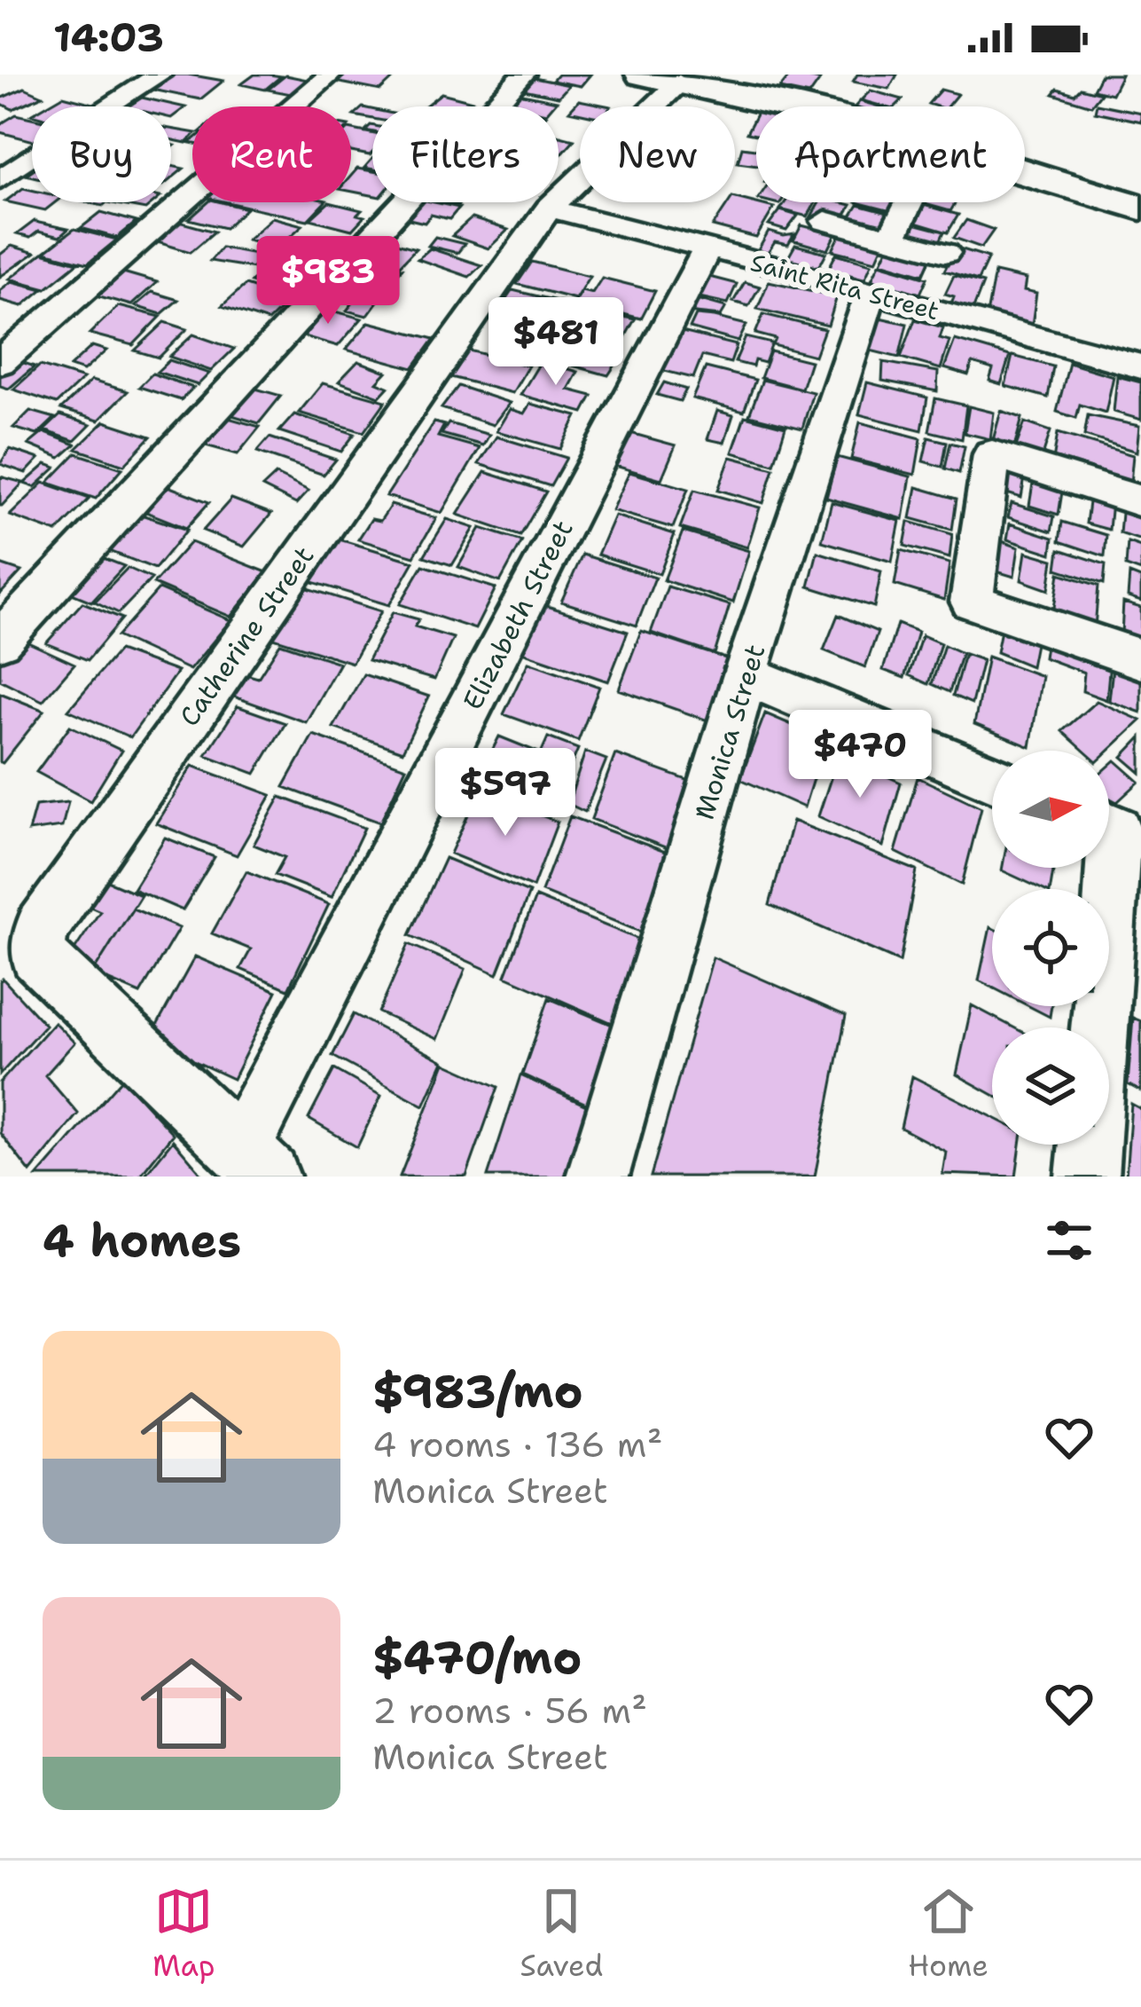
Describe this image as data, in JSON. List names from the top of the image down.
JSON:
{
  "streets": {
    "street": [
      "Saint Rita Street",
      "Elizabeth Street",
      "Catherine Street",
      "Monica Street"
    ]
  },
  "crossings": [
    ["Saint Rita Street", "Elizabeth Street"],
    ["Saint Rita Street", "Catherine Street"],
    ["Saint Rita Street", "Monica Street"],
    ["Elizabeth Street", "Catherine Street"]
  ],
  "north": "right",
  "page": {
    "status": "14:03",
    "chip": [
      "Buy",
      "Rent",
      "Filters",
      "New",
      "Apartment"
    ],
    "price": [
      "$983",
      "$481",
      "$470",
      "$597"
    ],
    "heading": "4 homes",
    "list": [
      {
        "name": "$983/mo",
        "note": "4 rooms · 136 m² · Monica Street"
      },
      {
        "name": "$470/mo",
        "note": "2 rooms · 56 m² · Monica Street"
      }
    ],
    "tabs": ["Map", "Saved", "Home"]
  }
}
